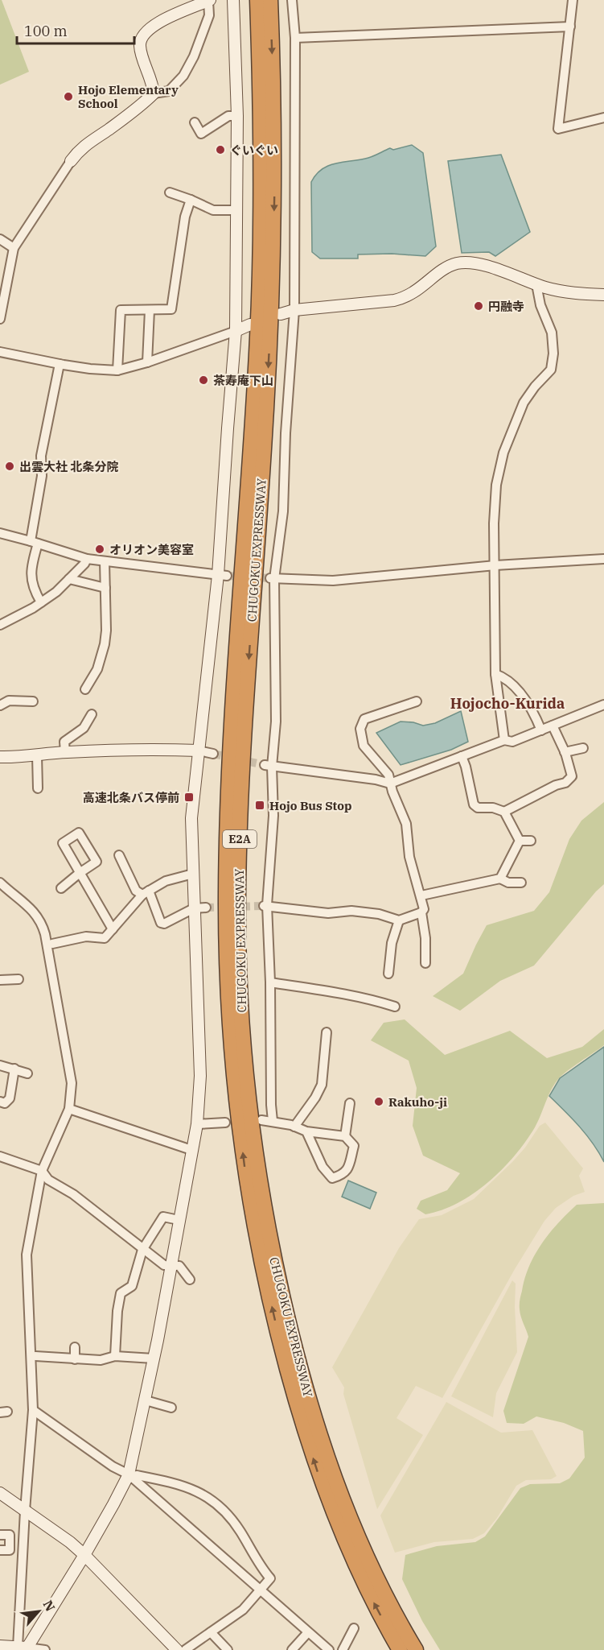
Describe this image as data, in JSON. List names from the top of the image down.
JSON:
{
  "streets": {
    "highway": ["CHUGOKU EXPRESSWAY", "E2A"]
  },
  "districts": ["Hojocho-Kurida"],
  "places": {
    "other": [
      "Hojo Elementary School",
      "ぐいぐい",
      "円融寺",
      "茶寿庵下山",
      "出雲大社 北条分院",
      "オリオン美容室",
      "Rakuho-ji"
    ],
    "transit": ["高速北条バス停前", "Hojo Bus Stop"]
  },
  "scale_bar": "100 m",
  "north": "top right"
}
